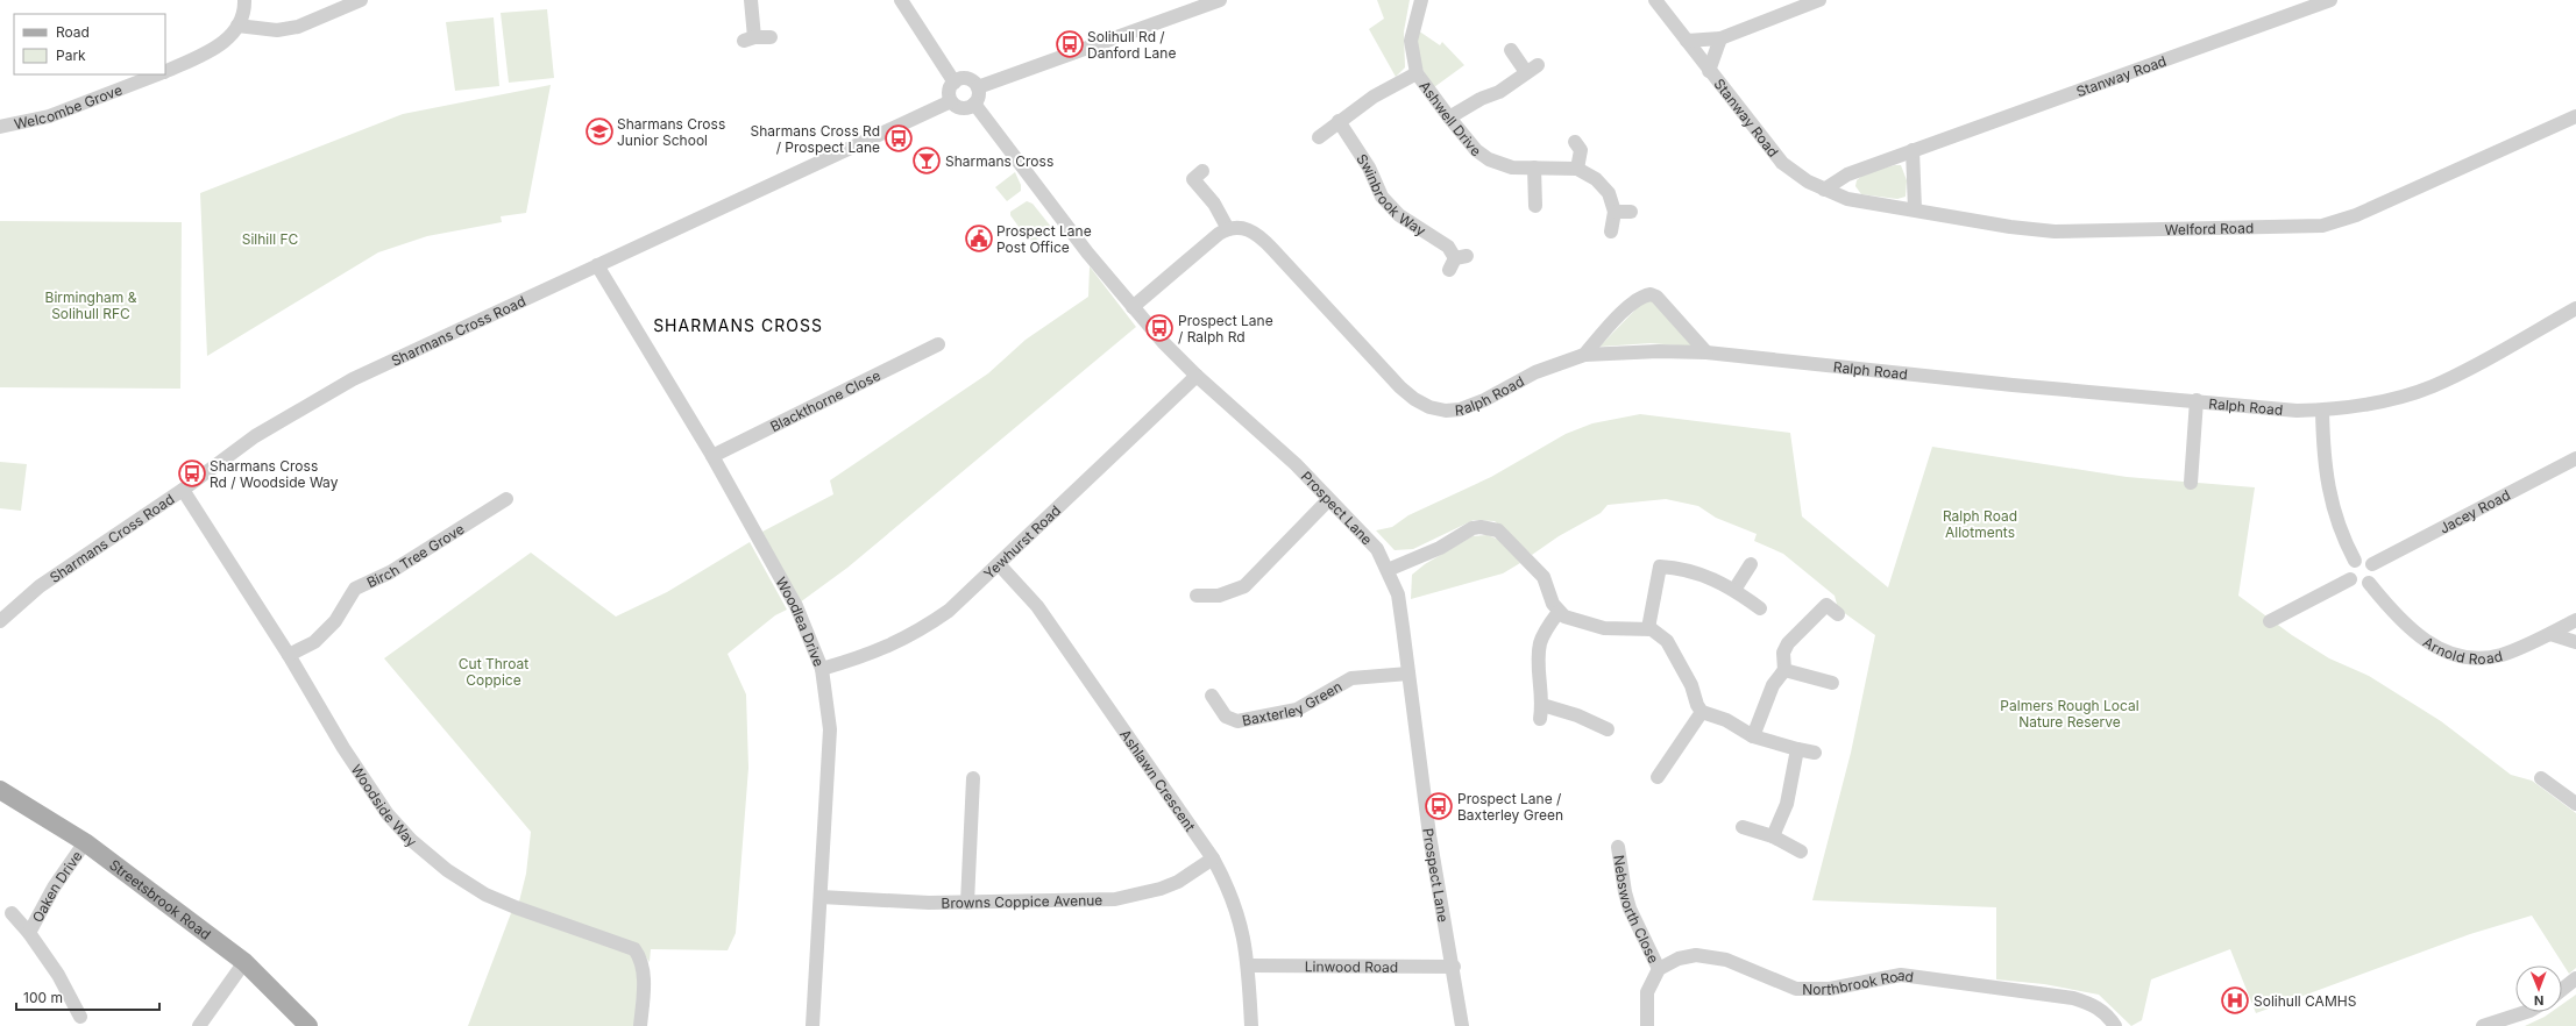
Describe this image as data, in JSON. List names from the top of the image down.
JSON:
{
  "streets": {
    "main road": ["Streetsbrook Road"],
    "street": [
      "Stanway Road",
      "Welcombe Grove",
      "Ashwell Drive",
      "Swinbrook Way",
      "Welford Road",
      "Sharmans Cross Road",
      "Ralph Road",
      "Blackthorne Close",
      "Prospect Lane",
      "Jacey Road",
      "Yewhurst Road",
      "Birch Tree Grove",
      "Woodlea Drive",
      "Arnold Road",
      "Baxterley Green",
      "Ashlawn Crescent",
      "Woodside Way",
      "Oaken Drive",
      "Browns Coppice Avenue",
      "Nebsworth Close",
      "Linwood Road",
      "Northbrook Road"
    ]
  },
  "crossings": [
    ["Stanway Road", "Welford Road"],
    ["Sharmans Cross Road", "Prospect Lane"],
    ["Sharmans Cross Road", "Woodlea Drive"],
    ["Sharmans Cross Road", "Woodside Way"],
    ["Blackthorne Close", "Woodlea Drive"],
    ["Prospect Lane", "Yewhurst Road"],
    ["Prospect Lane", "Baxterley Green"],
    ["Prospect Lane", "Linwood Road"],
    ["Jacey Road", "Arnold Road"],
    ["Yewhurst Road", "Woodlea Drive"],
    ["Yewhurst Road", "Ashlawn Crescent"],
    ["Birch Tree Grove", "Woodside Way"],
    ["Woodlea Drive", "Browns Coppice Avenue"],
    ["Ashlawn Crescent", "Browns Coppice Avenue"],
    ["Ashlawn Crescent", "Linwood Road"],
    ["Oaken Drive", "Streetsbrook Road"],
    ["Nebsworth Close", "Northbrook Road"]
  ],
  "districts": ["SHARMANS CROSS"],
  "parks": [
    "Silhill FC",
    "Birmingham & Solihull RFC",
    "Ralph Road Allotments",
    "Cut Throat Coppice",
    "Palmers Rough Local Nature Reserve"
  ],
  "places": {
    "bus stop": [
      "Solihull Rd / Danford Lane",
      "Sharmans Cross Rd / Prospect Lane",
      "Prospect Lane / Ralph Rd",
      "Sharmans Cross Rd / Woodside Way",
      "Prospect Lane / Baxterley Green"
    ],
    "school or university": ["Sharmans Cross Junior School"],
    "bar": ["Sharmans Cross"],
    "public building": ["Prospect Lane Post Office"],
    "hospital": ["Solihull CAMHS"]
  },
  "legend": ["Road", "Park"],
  "scale_bar": "100 m",
  "north": "bottom"
}
